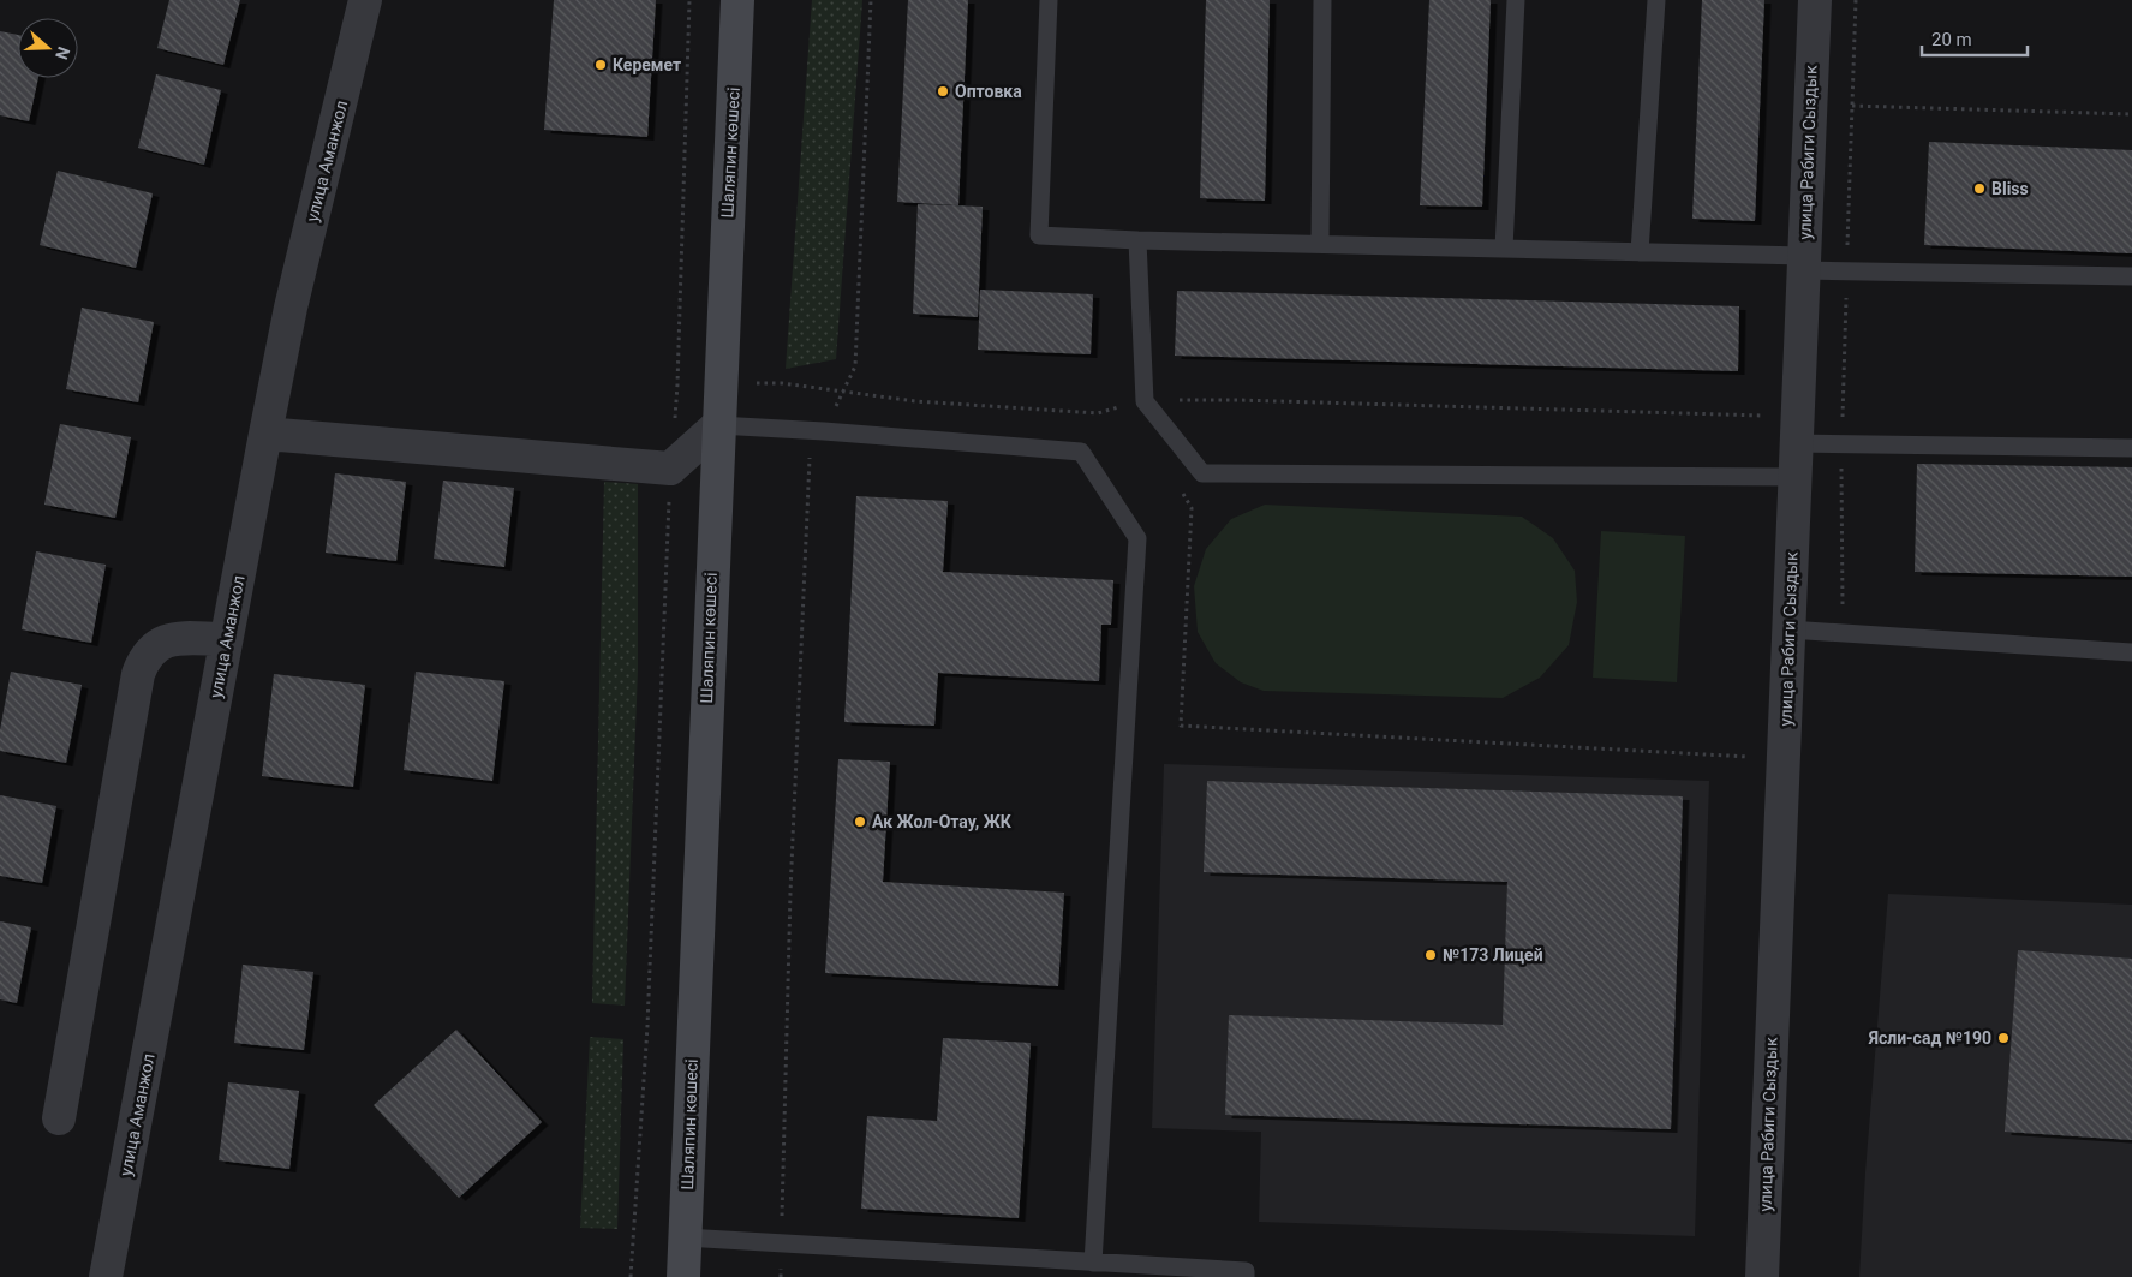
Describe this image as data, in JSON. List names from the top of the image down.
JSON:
{
  "streets": {
    "main road": ["Шаляпин көшесі"],
    "street": ["улица Рабиги Сыздык", "улица Аманжол"]
  },
  "places": [
    "Керемет",
    "Оптовка",
    "Bliss",
    "Ак Жол-Отау, ЖК",
    "№173 Лицей",
    "Ясли-сад №190"
  ],
  "scale_bar": "20 m",
  "north": "right"
}
